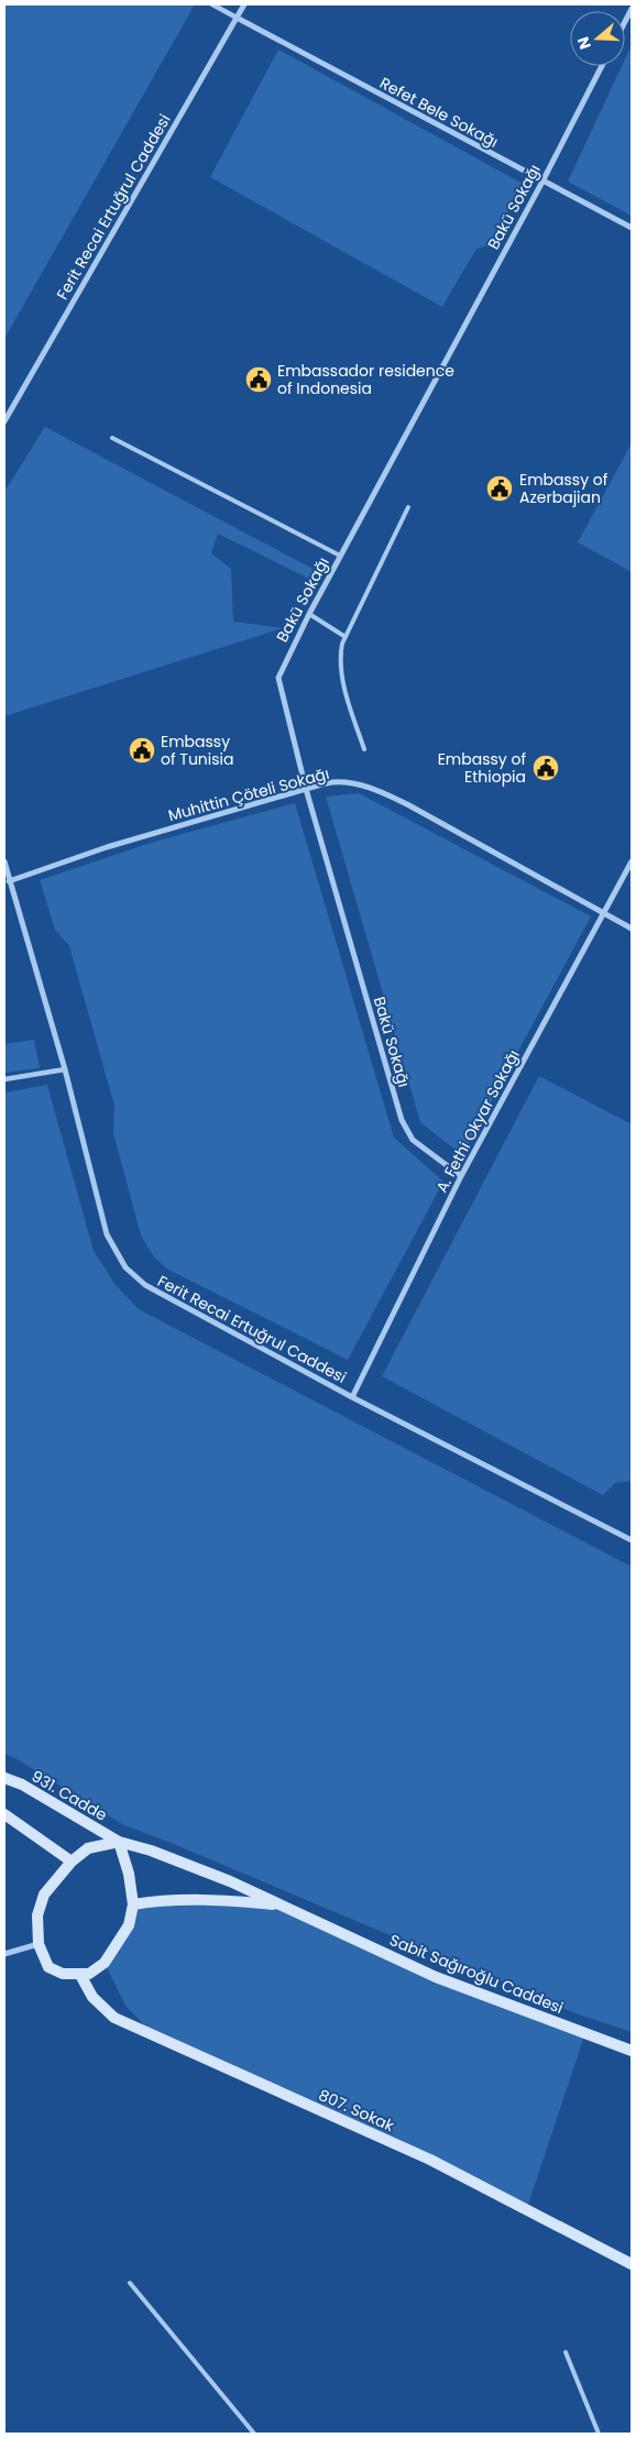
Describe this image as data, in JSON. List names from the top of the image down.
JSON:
{
  "streets": {
    "main road": ["931. Cadde", "Sabit Sağıroğlu Caddesi", "807. Sokak"],
    "street": [
      "Refet Bele Sokağı",
      "Ferit Recai Ertuğrul Caddesi",
      "Bakü Sokağı",
      "Muhittin Çöteli Sokağı",
      "A. Fethi Okyar Sokağı"
    ]
  },
  "crossings": [
    ["Refet Bele Sokağı", "Ferit Recai Ertuğrul Caddesi"],
    ["Refet Bele Sokağı", "Bakü Sokağı"],
    ["Ferit Recai Ertuğrul Caddesi", "Muhittin Çöteli Sokağı"],
    ["Ferit Recai Ertuğrul Caddesi", "A. Fethi Okyar Sokağı"],
    ["Bakü Sokağı", "Muhittin Çöteli Sokağı"],
    ["Bakü Sokağı", "A. Fethi Okyar Sokağı"],
    ["Muhittin Çöteli Sokağı", "A. Fethi Okyar Sokağı"],
    ["931. Cadde", "Sabit Sağıroğlu Caddesi"],
    ["931. Cadde", "807. Sokak"],
    ["Sabit Sağıroğlu Caddesi", "807. Sokak"]
  ],
  "places": {
    "public building": [
      "Embassador residence of Indonesia",
      "Embassy of Azerbajian",
      "Embassy of Tunisia",
      "Embassy of Ethiopia"
    ]
  },
  "north": "left"
}
